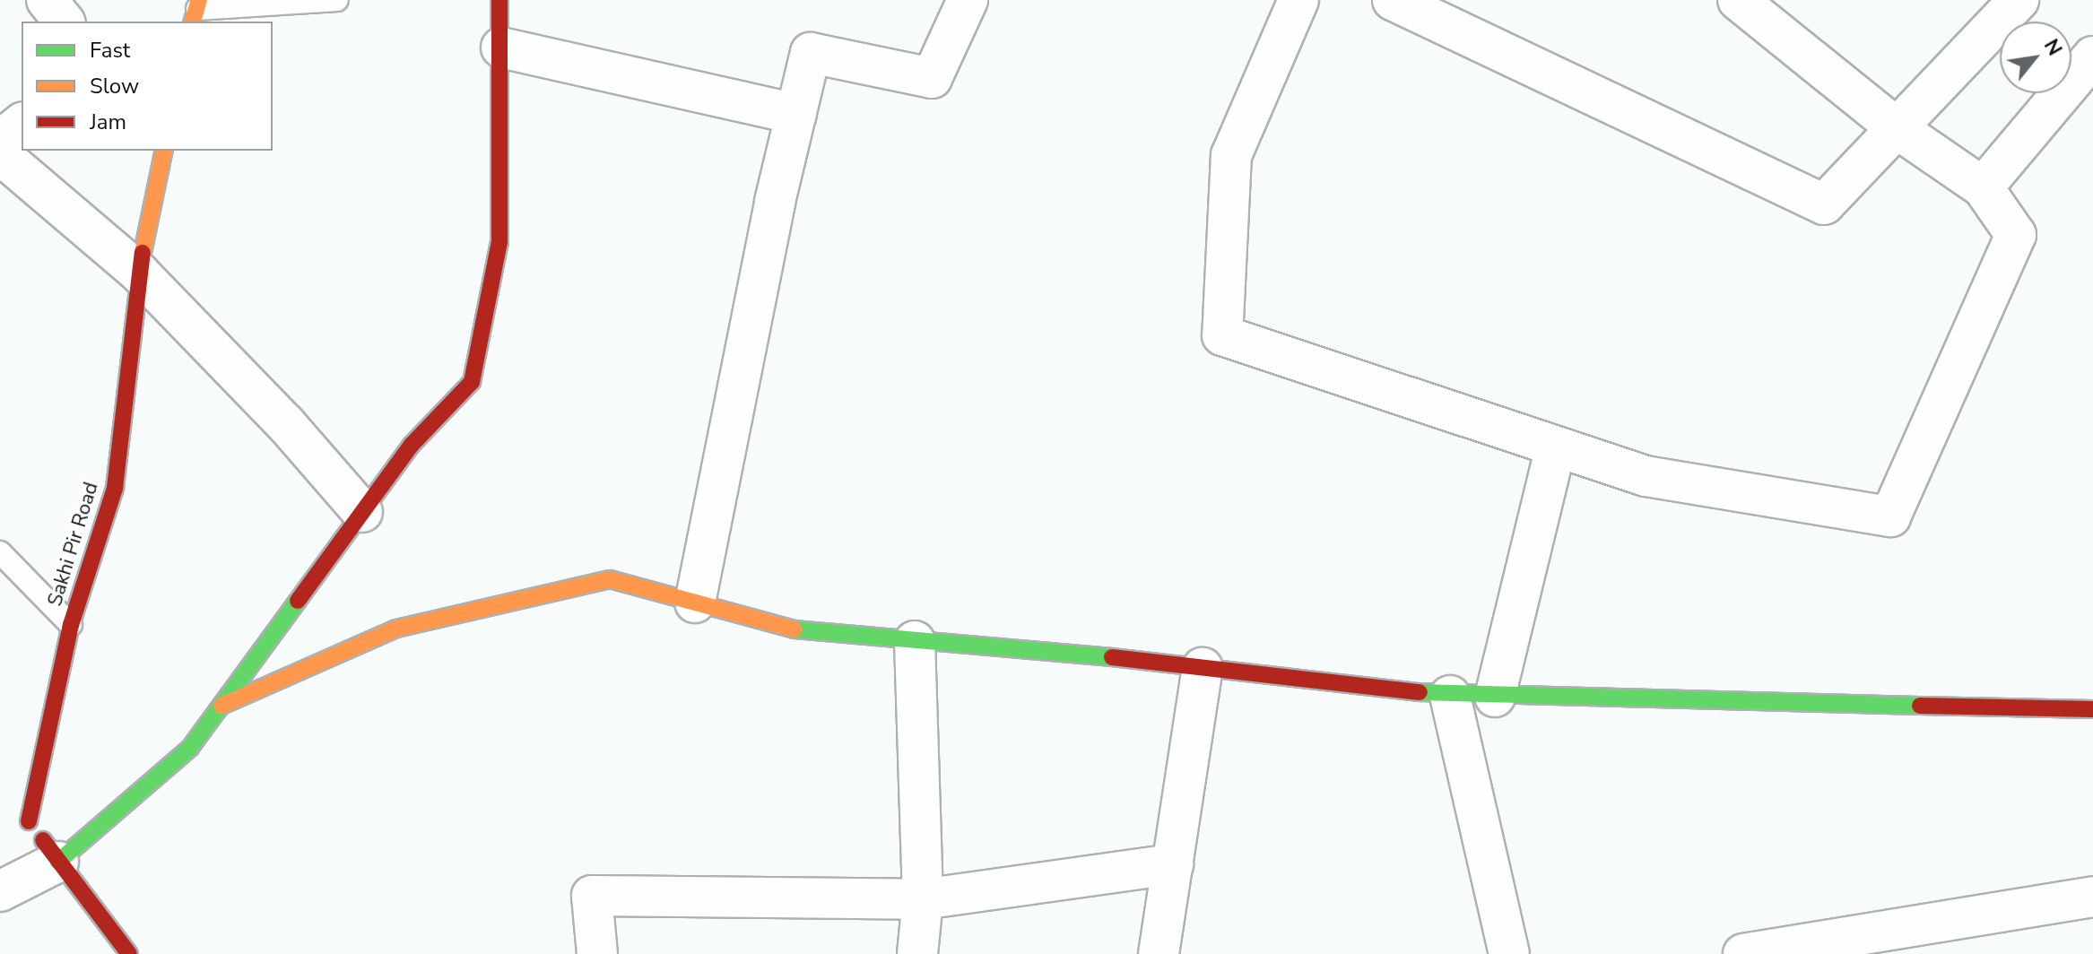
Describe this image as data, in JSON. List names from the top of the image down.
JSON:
{
  "streets": {
    "street": ["Sakhi Pir Road"]
  },
  "legend": ["Fast", "Slow", "Jam"],
  "north": "top right"
}
